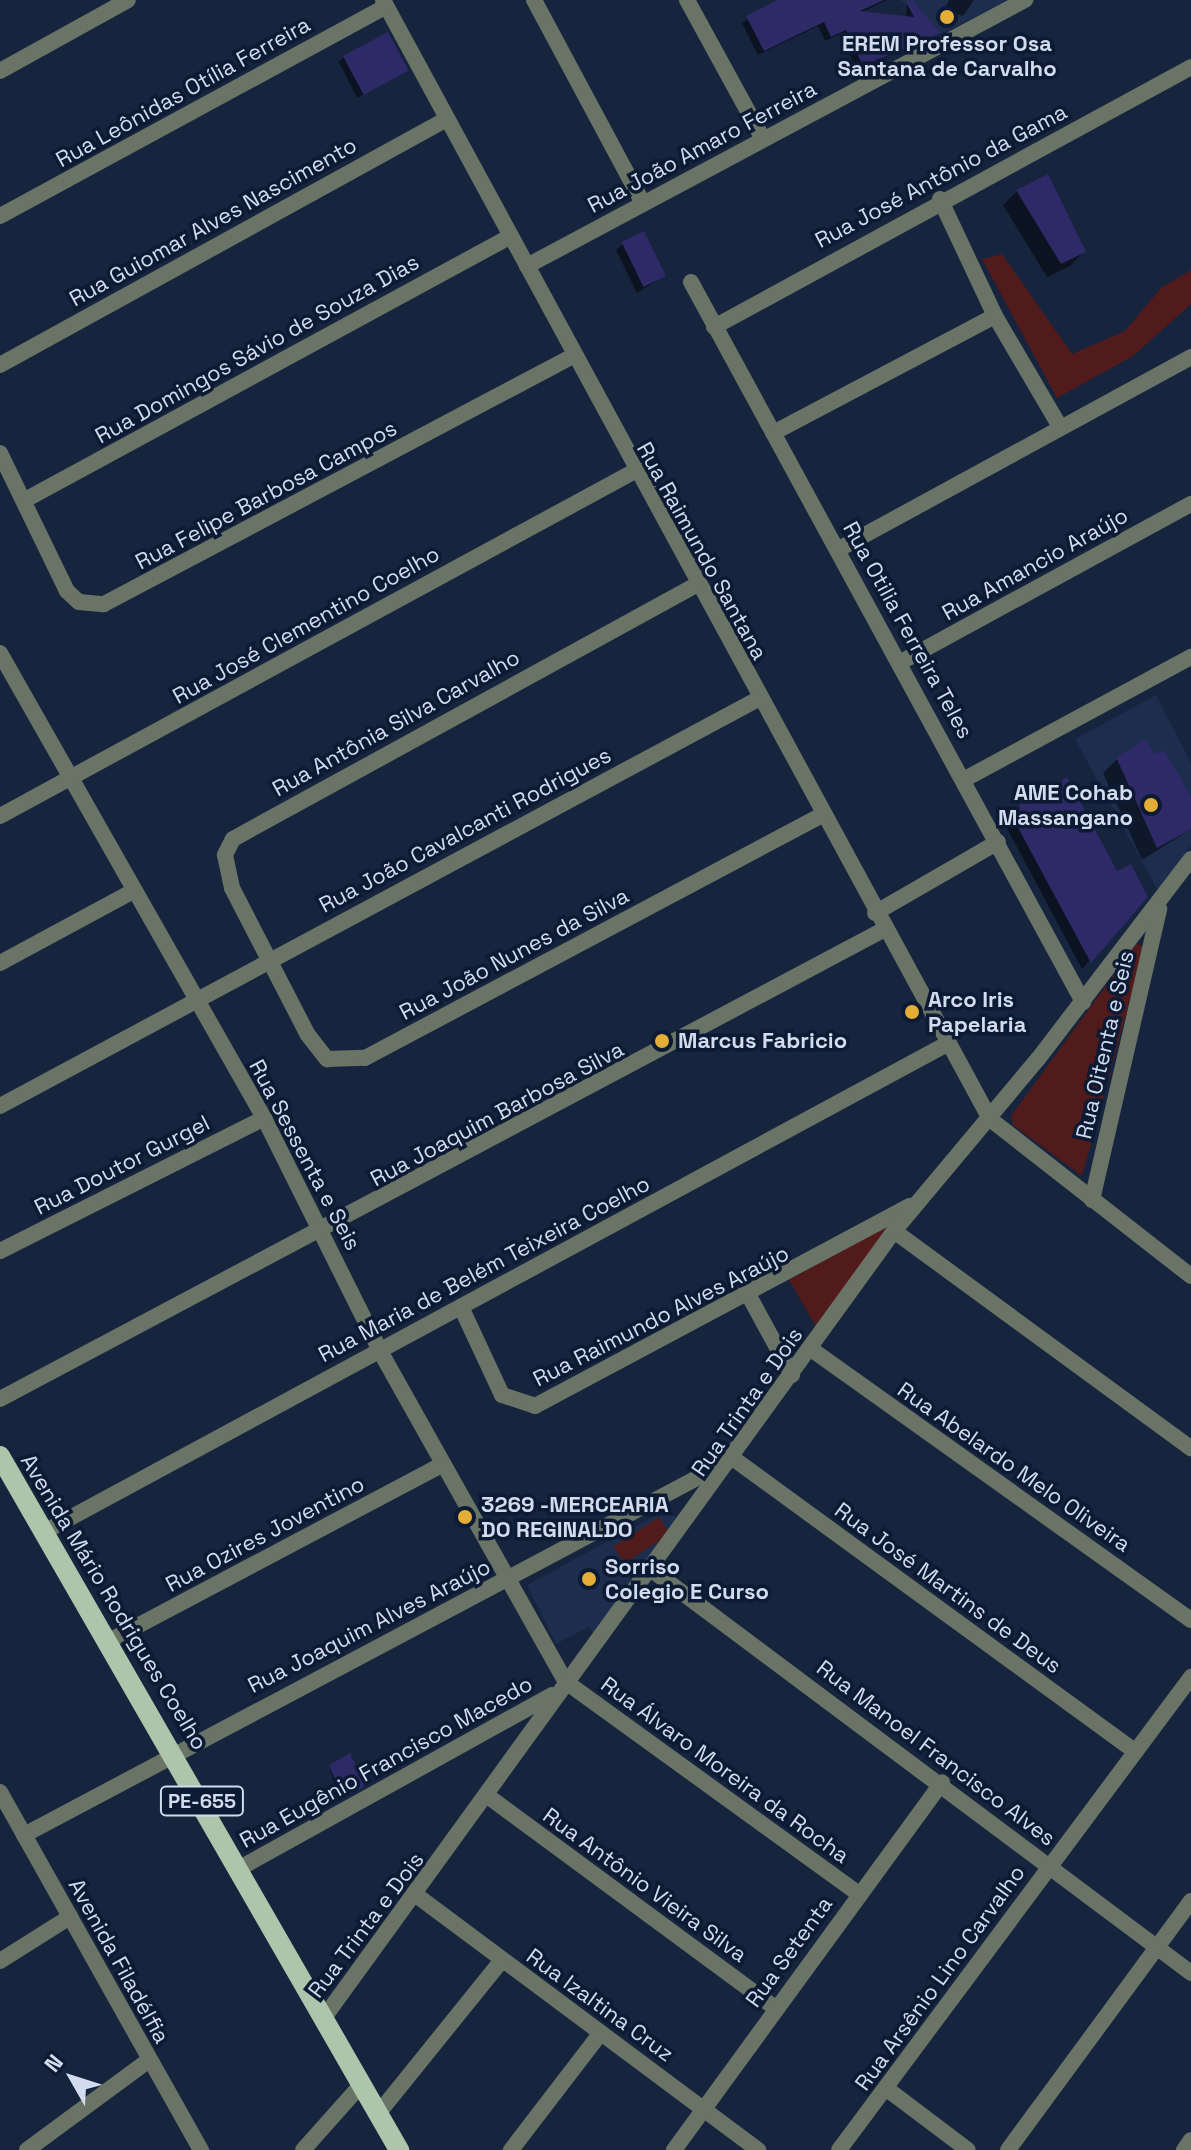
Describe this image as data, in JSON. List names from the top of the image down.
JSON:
{
  "streets": {
    "main road": ["Avenida Mário Rodrigues Coelho", "PE-655"],
    "street": [
      "Rua Leônidas Otília Ferreira",
      "Rua João Amaro Ferreira",
      "Rua José Antônio da Gama",
      "Rua Guiomar Alves Nascimento",
      "Rua Domingos Sávio de Souza Dias",
      "Rua Felipe Barbosa Campos",
      "Rua Raimundo Santana",
      "Rua Amancio Araújo",
      "Rua José Clementino Coelho",
      "Rua Otilia Ferreira Teles",
      "Rua Antônia Silva Carvalho",
      "Rua João Cavalcanti Rodrigues",
      "Rua João Nunes da Silva",
      "Rua Oitenta e Seis",
      "Rua Joaquim Barbosa Silva",
      "Rua Sessenta e Seis",
      "Rua Doutor Gurgel",
      "Rua Maria de Belém Teixeira Coelho",
      "Rua Raimundo Alves Araújo",
      "Rua Trinta e Dois",
      "Rua Abelardo Melo Oliveira",
      "Rua Ozires Joventino",
      "Rua José Martins de Deus",
      "Rua Joaquim Alves Araújo",
      "Rua Manoel Francisco Alves",
      "Rua Eugênio Francisco Macedo",
      "Rua Álvaro Moreira da Rocha",
      "Rua Antônio Vieira Silva",
      "Rua Setenta",
      "Avenida Filadélfia",
      "Rua Arsênio Lino Carvalho",
      "Rua Izaltina Cruz"
    ]
  },
  "crossings": [
    ["Rua Leônidas Otília Ferreira", "Rua Raimundo Santana"],
    ["Rua João Amaro Ferreira", "Rua Raimundo Santana"],
    ["Rua José Antônio da Gama", "Rua Otilia Ferreira Teles"],
    ["Rua Guiomar Alves Nascimento", "Rua Raimundo Santana"],
    ["Rua Domingos Sávio de Souza Dias", "Rua Felipe Barbosa Campos"],
    ["Rua Domingos Sávio de Souza Dias", "Rua Raimundo Santana"],
    ["Rua Felipe Barbosa Campos", "Rua Raimundo Santana"],
    ["Rua Raimundo Santana", "Rua José Clementino Coelho"],
    ["Rua Raimundo Santana", "Rua Antônia Silva Carvalho"],
    ["Rua Raimundo Santana", "Rua João Cavalcanti Rodrigues"],
    ["Rua Raimundo Santana", "Rua João Nunes da Silva"],
    ["Rua Raimundo Santana", "Rua Joaquim Barbosa Silva"],
    ["Rua Raimundo Santana", "Rua Maria de Belém Teixeira Coelho"],
    ["Rua Raimundo Santana", "Rua Trinta e Dois"],
    ["Rua Amancio Araújo", "Rua Otilia Ferreira Teles"],
    ["Rua José Clementino Coelho", "Rua Sessenta e Seis"],
    ["Rua Otilia Ferreira Teles", "Rua Trinta e Dois"],
    ["Rua Antônia Silva Carvalho", "Rua João Cavalcanti Rodrigues"],
    ["Rua Antônia Silva Carvalho", "Rua João Nunes da Silva"],
    ["Rua João Cavalcanti Rodrigues", "Rua João Nunes da Silva"],
    ["Rua João Cavalcanti Rodrigues", "Rua Sessenta e Seis"],
    ["Rua Oitenta e Seis", "Rua Trinta e Dois"],
    ["Rua Joaquim Barbosa Silva", "Rua Sessenta e Seis"],
    ["Rua Sessenta e Seis", "Rua Doutor Gurgel"],
    ["Rua Sessenta e Seis", "Rua Maria de Belém Teixeira Coelho"],
    ["Rua Sessenta e Seis", "Rua Trinta e Dois"],
    ["Rua Sessenta e Seis", "Rua Ozires Joventino"],
    ["Rua Sessenta e Seis", "Rua Joaquim Alves Araújo"],
    ["Rua Sessenta e Seis", "Rua Eugênio Francisco Macedo"],
    ["Rua Sessenta e Seis", "Rua Álvaro Moreira da Rocha"],
    ["Rua Maria de Belém Teixeira Coelho", "Rua Raimundo Alves Araújo"],
    ["Rua Maria de Belém Teixeira Coelho", "Avenida Mário Rodrigues Coelho"],
    ["Rua Raimundo Alves Araújo", "Rua Trinta e Dois"],
    ["Rua Trinta e Dois", "Rua Abelardo Melo Oliveira"],
    ["Rua Trinta e Dois", "Rua José Martins de Deus"],
    ["Rua Trinta e Dois", "Avenida Mário Rodrigues Coelho"],
    ["Rua Trinta e Dois", "Rua Joaquim Alves Araújo"],
    ["Rua Trinta e Dois", "Rua Manoel Francisco Alves"],
    ["Rua Trinta e Dois", "Rua Eugênio Francisco Macedo"],
    ["Rua Trinta e Dois", "Rua Álvaro Moreira da Rocha"],
    ["Rua Trinta e Dois", "Rua Antônio Vieira Silva"],
    ["Rua Trinta e Dois", "Rua Izaltina Cruz"],
    ["Rua Ozires Joventino", "Avenida Mário Rodrigues Coelho"],
    ["Rua José Martins de Deus", "Rua Joaquim Alves Araújo"],
    ["Rua José Martins de Deus", "Rua Arsênio Lino Carvalho"],
    ["Avenida Mário Rodrigues Coelho", "Rua Joaquim Alves Araújo"],
    ["Avenida Mário Rodrigues Coelho", "Rua Eugênio Francisco Macedo"],
    ["Rua Joaquim Alves Araújo", "Avenida Filadélfia"],
    ["Rua Manoel Francisco Alves", "Rua Setenta"],
    ["Rua Manoel Francisco Alves", "Rua Arsênio Lino Carvalho"],
    ["Rua Eugênio Francisco Macedo", "Rua Álvaro Moreira da Rocha"],
    ["Rua Álvaro Moreira da Rocha", "Rua Setenta"],
    ["Rua Antônio Vieira Silva", "Rua Setenta"],
    ["Rua Setenta", "Rua Izaltina Cruz"]
  ],
  "places": [
    "EREM Professor Osa Santana de Carvalho",
    "AME Cohab Massangano",
    "Arco Iris Papelaria",
    "Marcus Fabricio",
    "3269 -MERCEARIA DO REGINALDO",
    "Sorriso Colegio E Curso"
  ],
  "north": "top left"
}
